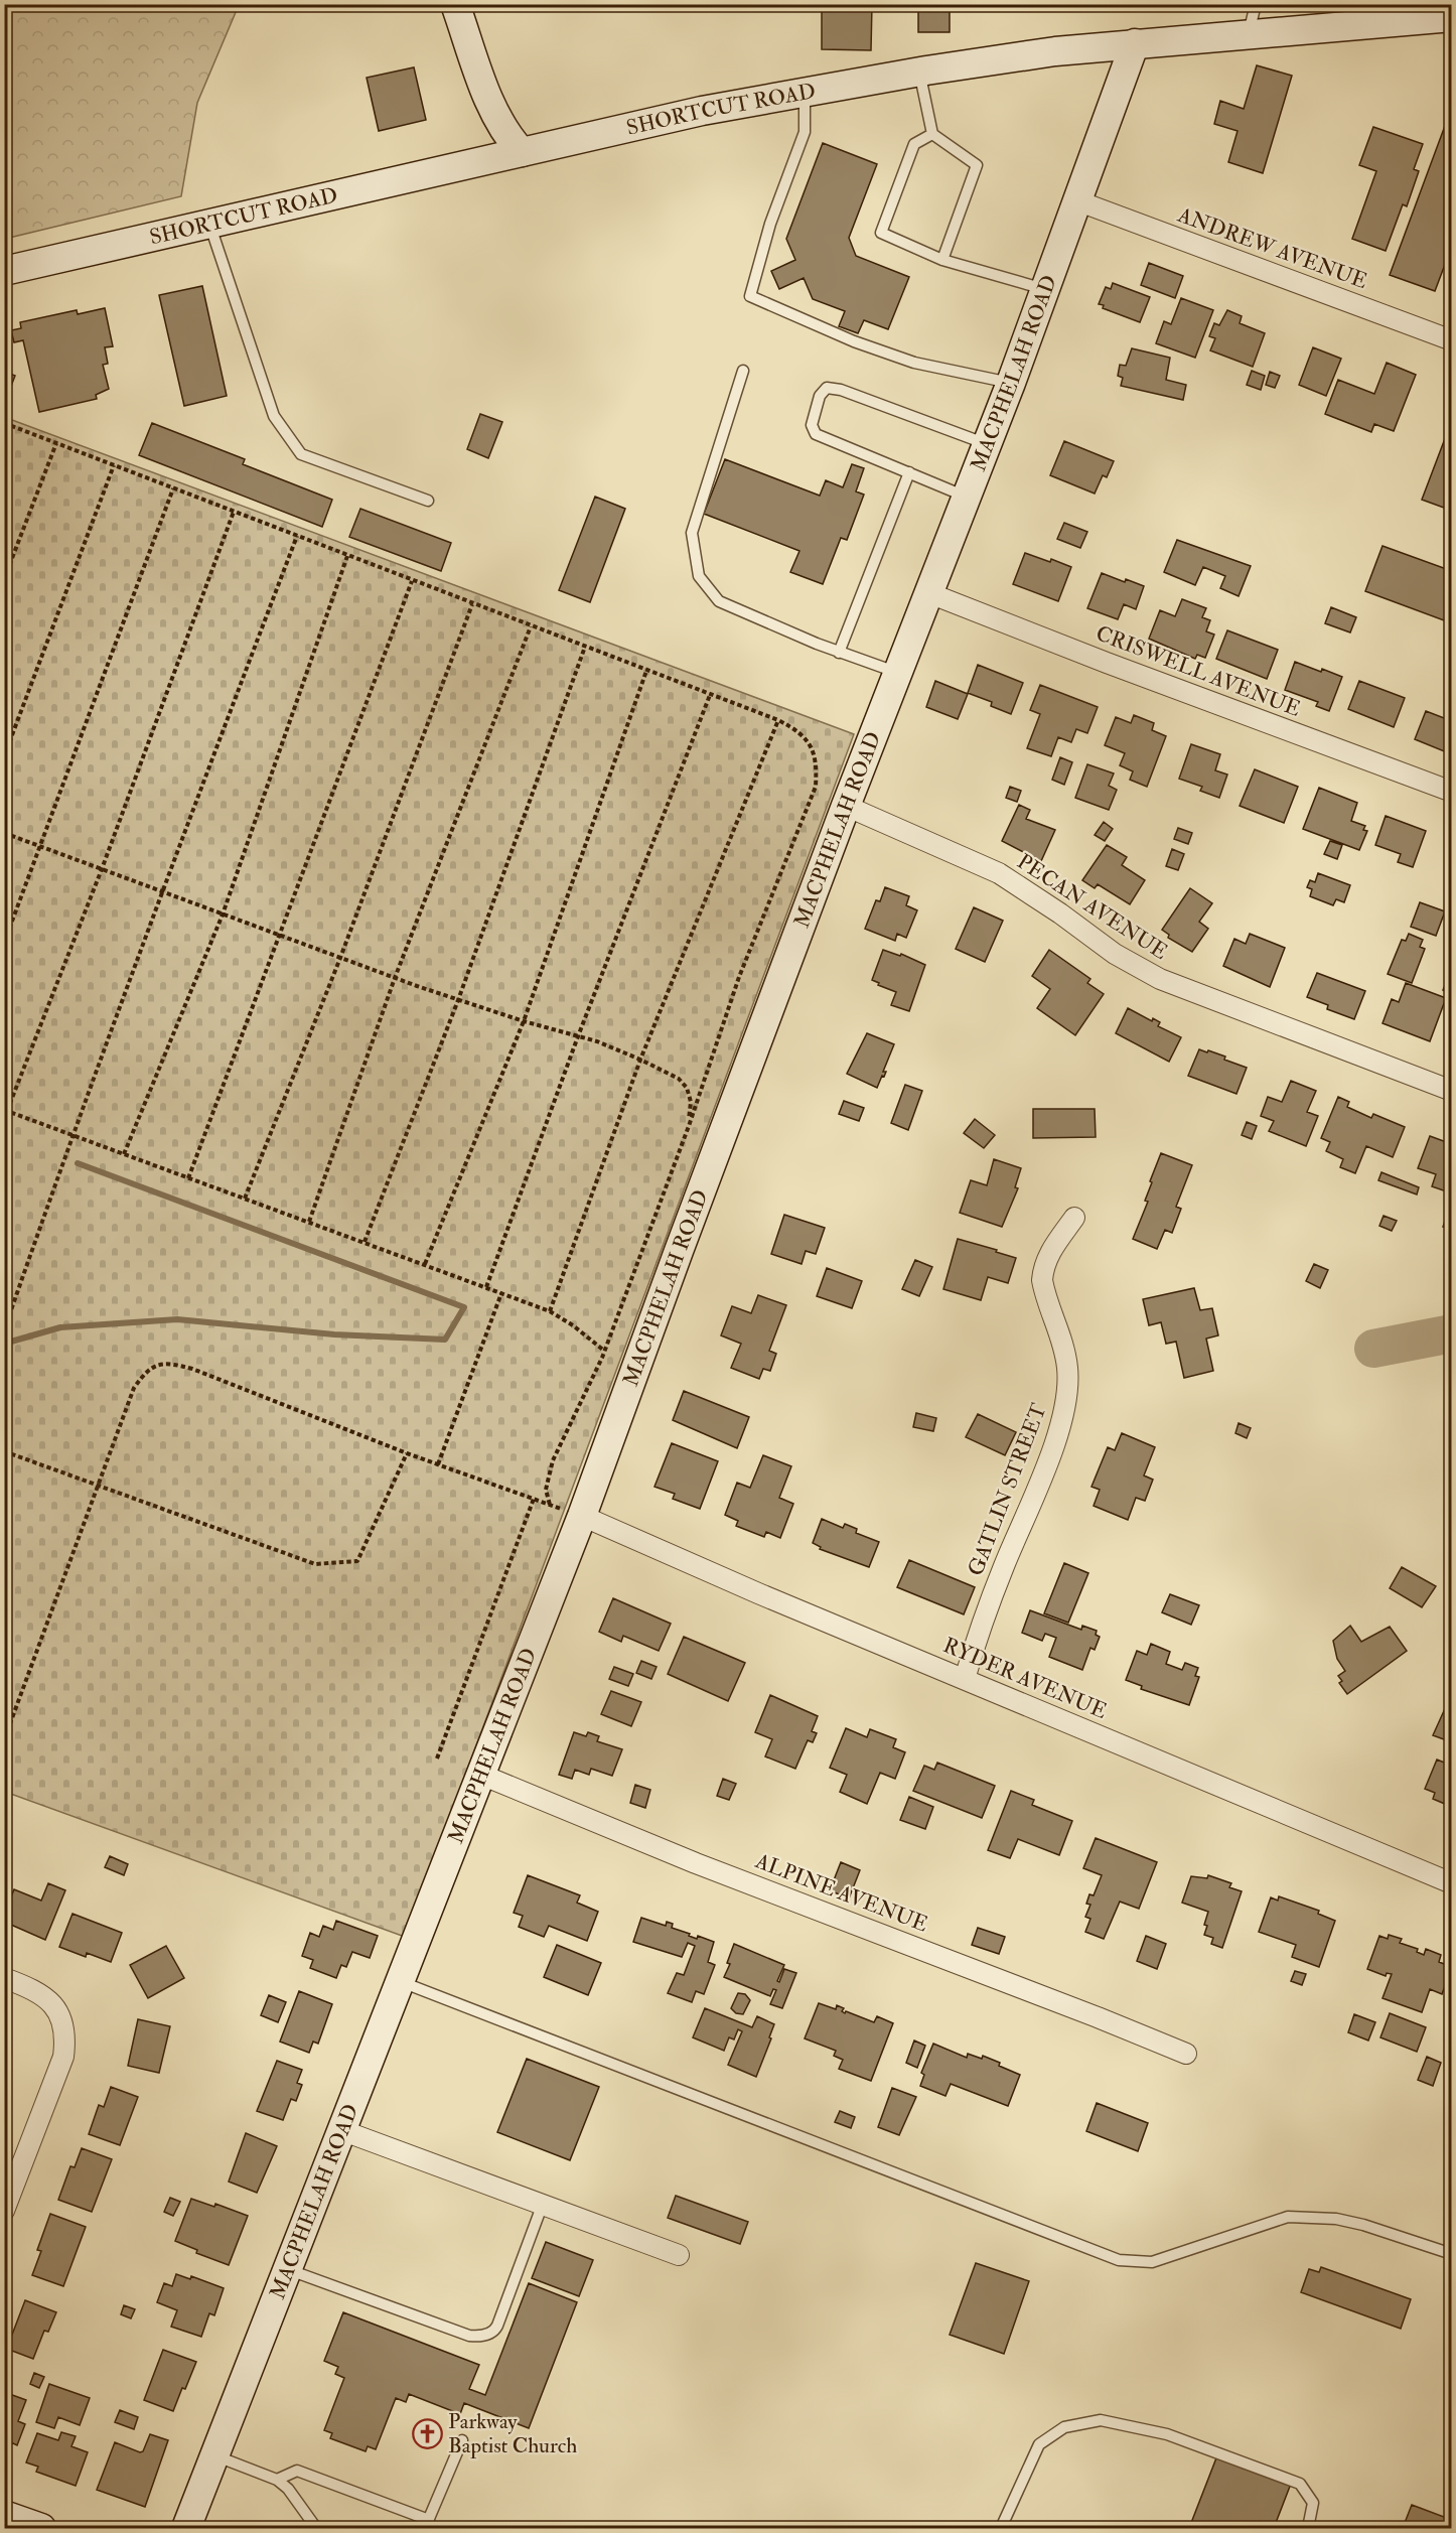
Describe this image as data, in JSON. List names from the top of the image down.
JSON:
{
  "streets": {
    "street": [
      "SHORTCUT ROAD",
      "ANDREW AVENUE",
      "MACPHELAH ROAD",
      "CRISWELL AVENUE",
      "PECAN AVENUE",
      "GATLIN STREET",
      "RYDER AVENUE",
      "ALPINE AVENUE"
    ]
  },
  "crossings": [
    ["SHORTCUT ROAD", "MACPHELAH ROAD"],
    ["ANDREW AVENUE", "MACPHELAH ROAD"],
    ["MACPHELAH ROAD", "CRISWELL AVENUE"],
    ["MACPHELAH ROAD", "PECAN AVENUE"],
    ["MACPHELAH ROAD", "RYDER AVENUE"],
    ["MACPHELAH ROAD", "ALPINE AVENUE"],
    ["GATLIN STREET", "RYDER AVENUE"]
  ],
  "places": {
    "church": ["Parkway Baptist Church"]
  }
}
